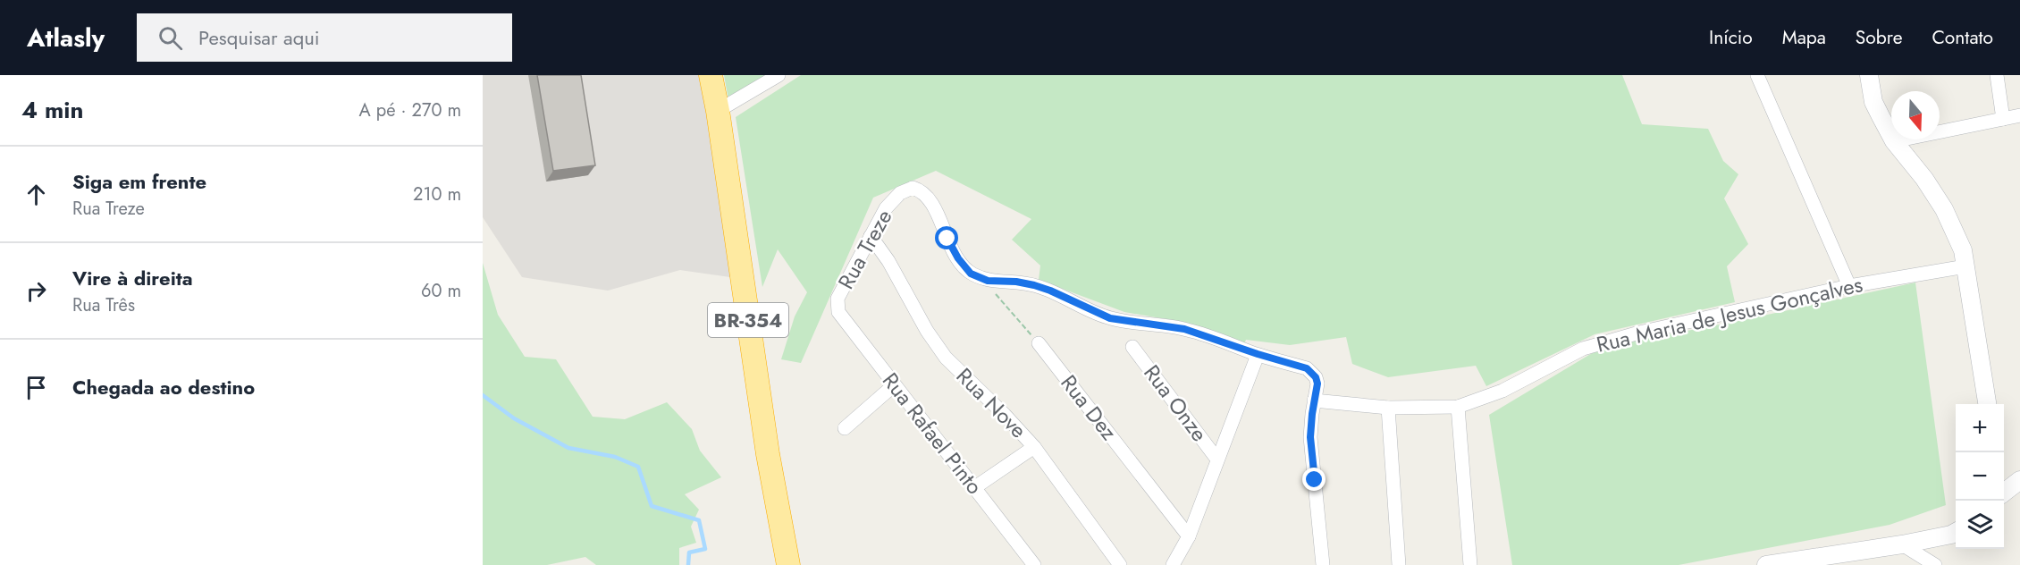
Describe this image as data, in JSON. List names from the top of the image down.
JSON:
{
  "streets": {
    "highway": ["BR-354"],
    "street": [
      "Rua Treze",
      "Rua Maria de Jesus Gonçalves",
      "Rua Nove",
      "Rua Onze",
      "Rua Dez",
      "Rua Rafael Pinto"
    ]
  },
  "crossings": [
    ["Rua Treze", "Rua Maria de Jesus Gonçalves"],
    ["Rua Treze", "Rua Nove"],
    ["Rua Treze", "Rua Rafael Pinto"]
  ],
  "north": "bottom",
  "page": {
    "header": "Atlasly",
    "search": "Pesquisar aqui",
    "nav": [
      "Início",
      "Mapa",
      "Sobre",
      "Contato"
    ],
    "heading": ["4 min", "A pé · 270 m"],
    "list": [
      ["Siga em frente", "Rua Treze", "210 m"],
      ["Vire à direita", "Rua Três", "60 m"],
      "Chegada ao destino"
    ],
    "map_buttons": ["+", "−"]
  }
}
